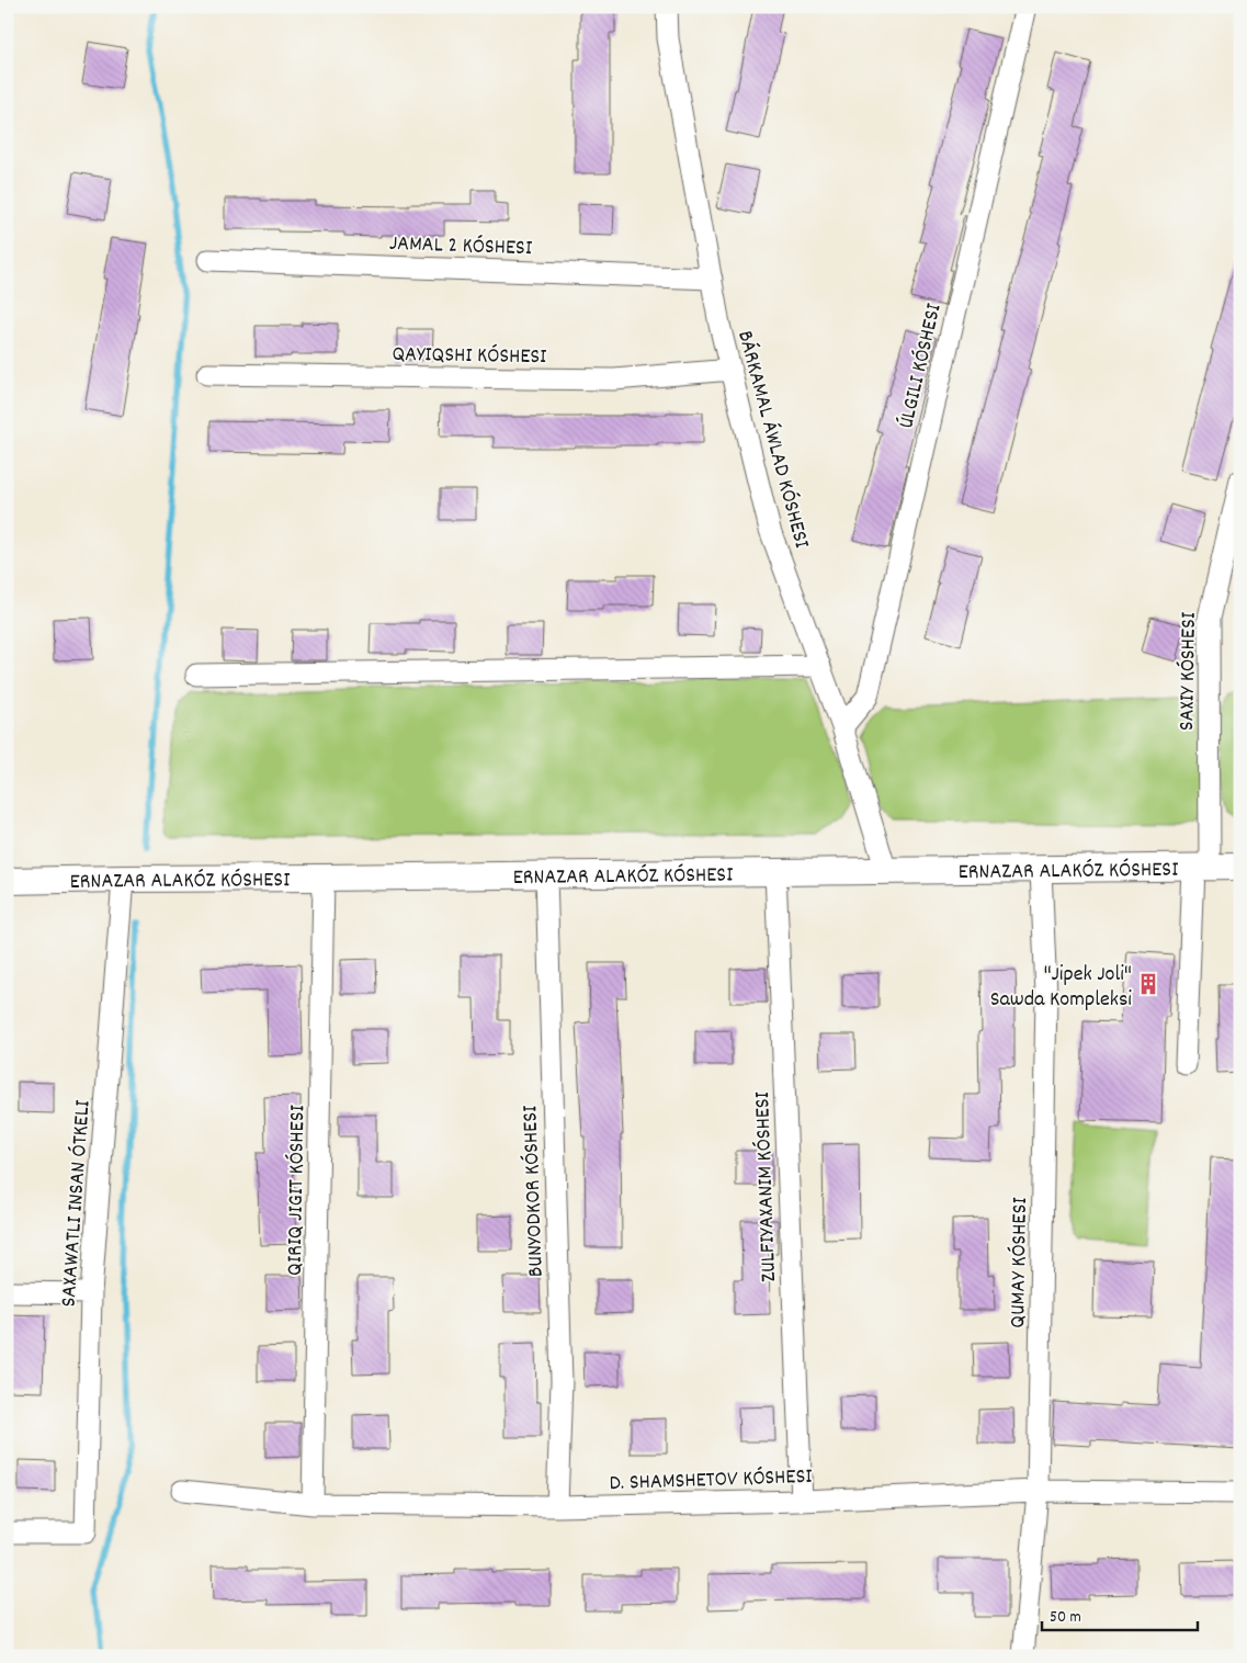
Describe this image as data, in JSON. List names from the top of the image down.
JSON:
{
  "streets": {
    "main road": ["ERNAZAR ALAKÓZ KÓSHESI"],
    "street": [
      "JAMAL 2 KÓSHESI",
      "ÚLGILI KÓSHESI",
      "BÁRKAMAL ÁWLAD KÓSHESI",
      "BUNYODKOR KÓSHESI",
      "QUMAY KÓSHESI",
      "D. SHAMSHETOV KÓSHESI"
    ]
  },
  "crossings": [
    ["JAMAL 2 KÓSHESI", "BÁRKAMAL ÁWLAD KÓSHESI"],
    ["ÚLGILI KÓSHESI", "BÁRKAMAL ÁWLAD KÓSHESI"],
    ["BÁRKAMAL ÁWLAD KÓSHESI", "ERNAZAR ALAKÓZ KÓSHESI"],
    ["ERNAZAR ALAKÓZ KÓSHESI", "BUNYODKOR KÓSHESI"],
    ["ERNAZAR ALAKÓZ KÓSHESI", "QUMAY KÓSHESI"],
    ["BUNYODKOR KÓSHESI", "D. SHAMSHETOV KÓSHESI"],
    ["QUMAY KÓSHESI", "D. SHAMSHETOV KÓSHESI"]
  ],
  "places": {
    "building": ["\"Jipek Joli\" Sawda Kompleksi"]
  },
  "scale_bar": "50 m"
}
